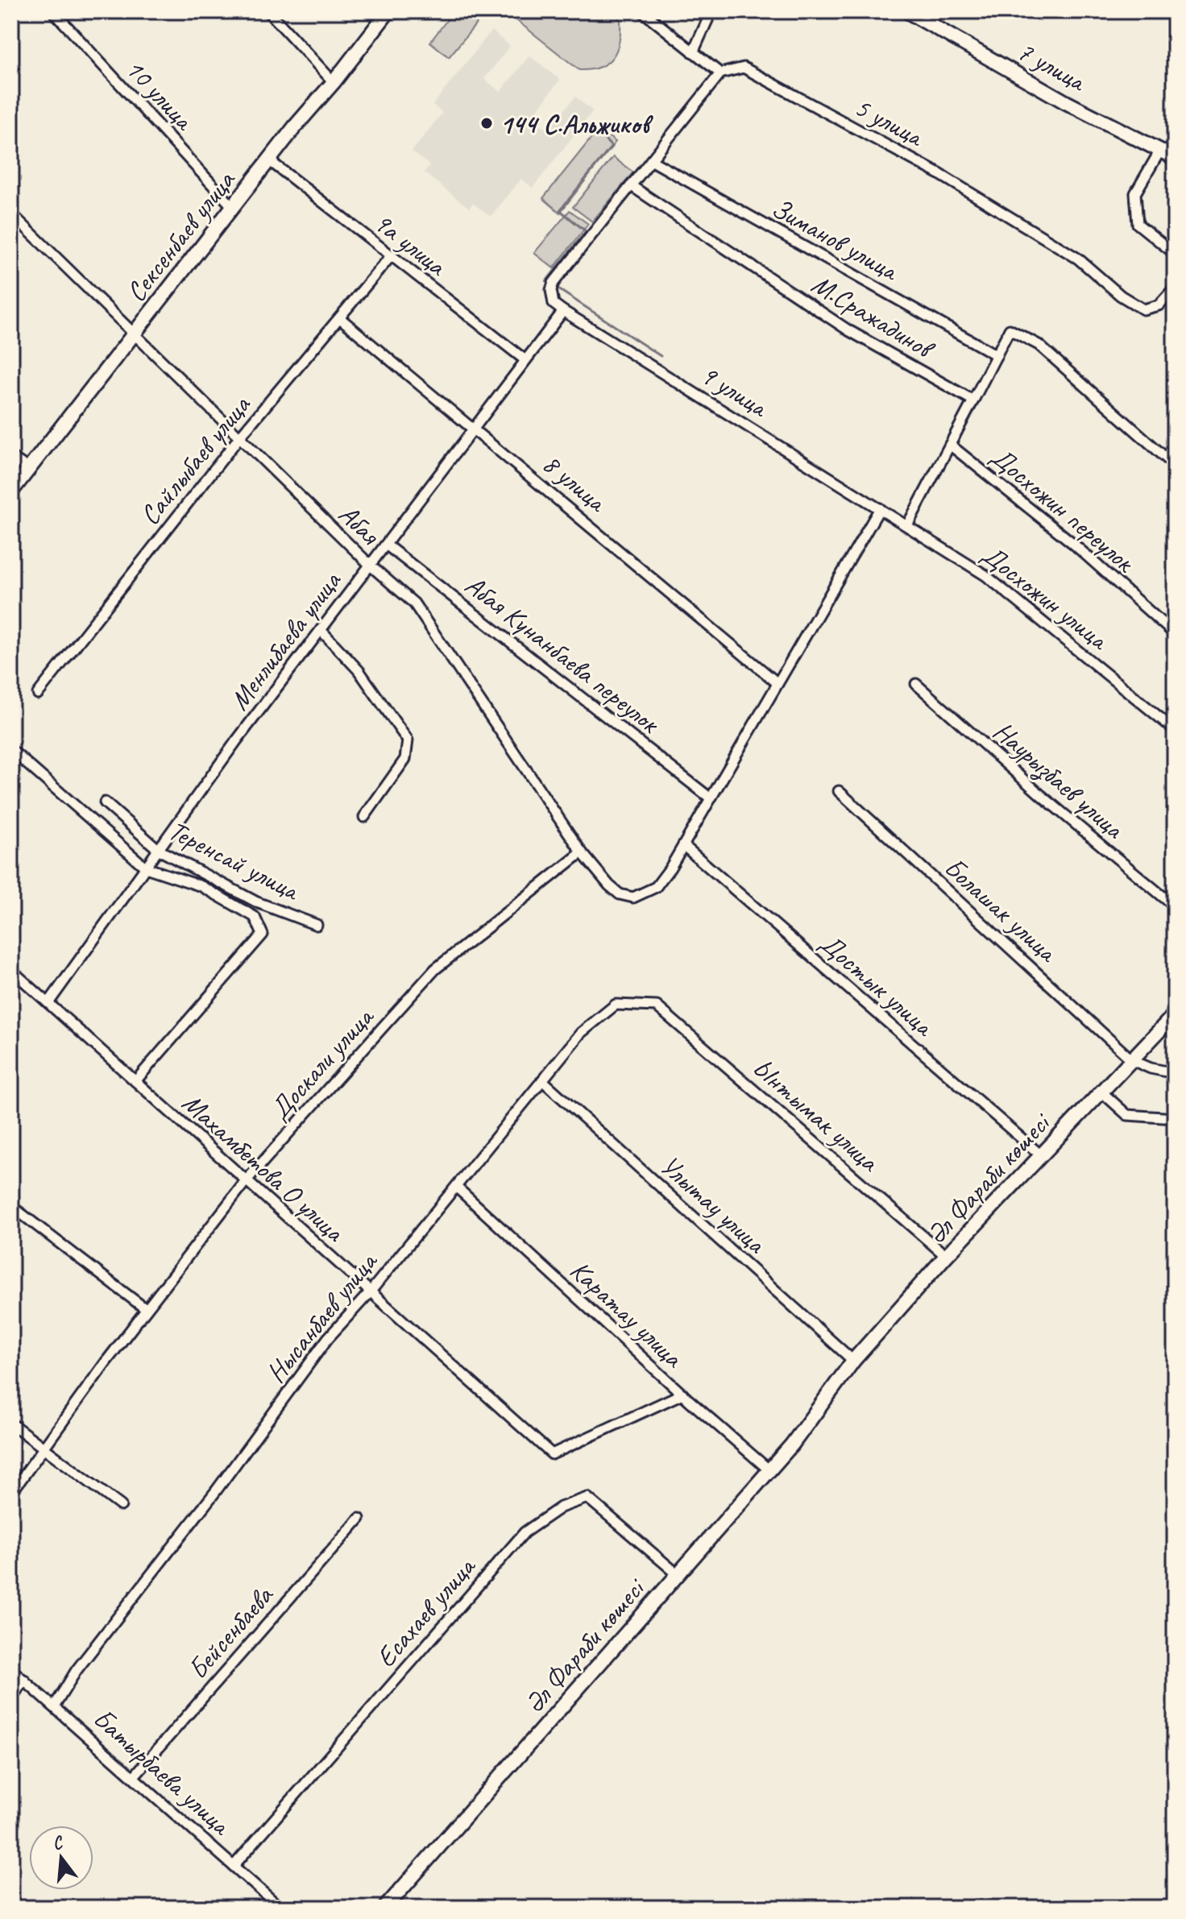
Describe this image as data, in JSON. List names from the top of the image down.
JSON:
{
  "streets": {
    "street": [
      "7 улица",
      "10 улица",
      "5 улица",
      "Сексенбаев улица",
      "Зиманов улица",
      "9а улица",
      "М.Сражадинов",
      "9 улица",
      "Сайлыбаев улица",
      "8 улица",
      "Досхожин переулок",
      "Абая",
      "Досхожин улица",
      "Менлибаева улица",
      "Абая Кунанбаева переулок",
      "Наурызбаев улица",
      "Теренсай улица",
      "Болашак улица",
      "Достык улица",
      "Доскали улица",
      "Ынтымак улица",
      "Махамбетова О улица",
      "Әл Фараби көшесі",
      "Улытау улица",
      "Каратау улица",
      "Нысанбаев улица",
      "Есахаев улица",
      "Бейсенбаева",
      "Батырбаева улица"
    ]
  },
  "crossings": [
    ["10 улица", "Сексенбаев улица"],
    ["Сексенбаев улица", "9а улица"],
    ["Сексенбаев улица", "Абая"],
    ["9а улица", "Сайлыбаев улица"],
    ["9а улица", "Менлибаева улица"],
    ["9 улица", "Досхожин улица"],
    ["9 улица", "Менлибаева улица"],
    ["Сайлыбаев улица", "8 улица"],
    ["Сайлыбаев улица", "Абая"],
    ["8 улица", "Менлибаева улица"],
    ["Абая", "Менлибаева улица"],
    ["Абая", "Достык улица"],
    ["Абая", "Доскали улица"],
    ["Менлибаева улица", "Абая Кунанбаева переулок"],
    ["Менлибаева улица", "Теренсай улица"],
    ["Менлибаева улица", "Махамбетова О улица"],
    ["Болашак улица", "Әл Фараби көшесі"],
    ["Достык улица", "Әл Фараби көшесі"],
    ["Доскали улица", "Махамбетова О улица"],
    ["Ынтымак улица", "Әл Фараби көшесі"],
    ["Ынтымак улица", "Нысанбаев улица"],
    ["Махамбетова О улица", "Каратау улица"],
    ["Махамбетова О улица", "Нысанбаев улица"],
    ["Әл Фараби көшесі", "Улытау улица"],
    ["Әл Фараби көшесі", "Каратау улица"],
    ["Әл Фараби көшесі", "Есахаев улица"],
    ["Улытау улица", "Нысанбаев улица"],
    ["Каратау улица", "Нысанбаев улица"],
    ["Нысанбаев улица", "Батырбаева улица"],
    ["Есахаев улица", "Батырбаева улица"],
    ["Бейсенбаева", "Батырбаева улица"]
  ],
  "places": ["144 С.Альжиков"],
  "north": "top"
}
